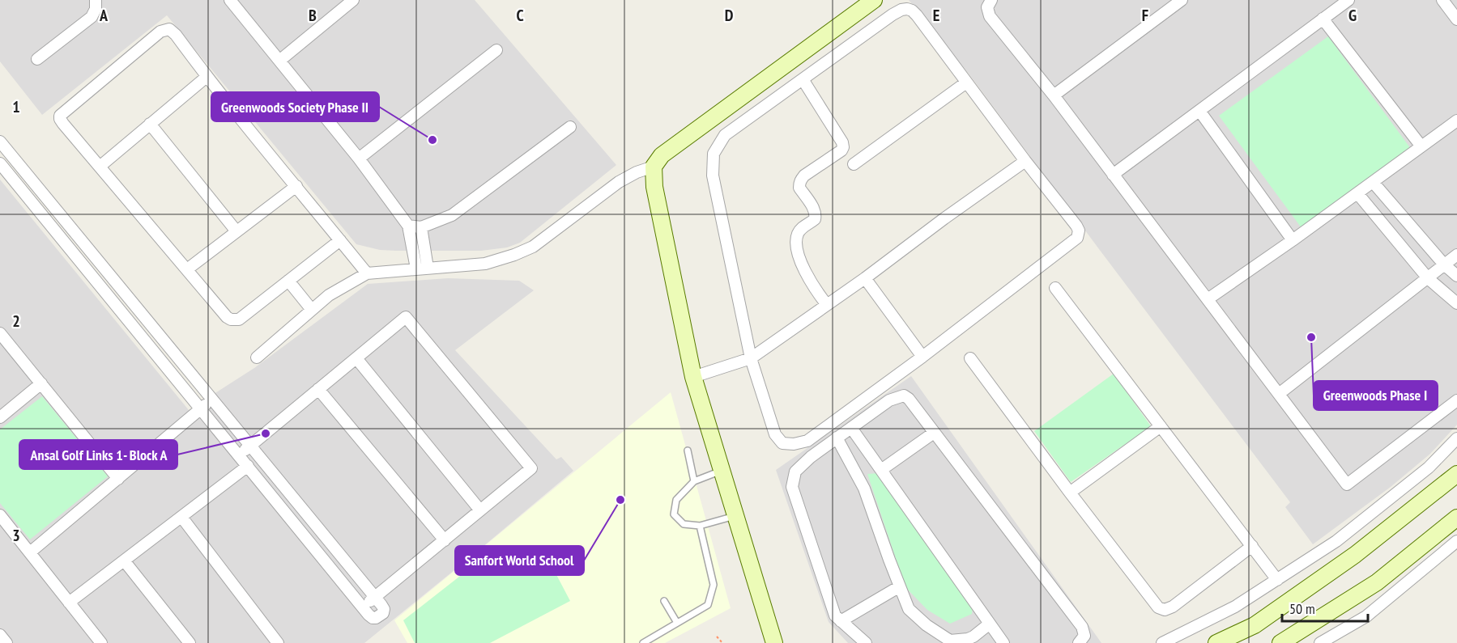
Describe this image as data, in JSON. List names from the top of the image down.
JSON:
{
  "places": [
    "Greenwoods Society Phase II",
    "Greenwoods Phase I",
    "Ansal Golf Links 1- Block A",
    "Sanfort World School"
  ],
  "scale_bar": "50 m",
  "grid": {
    "columns": [
      "A",
      "B",
      "C",
      "D",
      "E",
      "F",
      "G"
    ],
    "rows": ["1", "2", "3"]
  }
}
